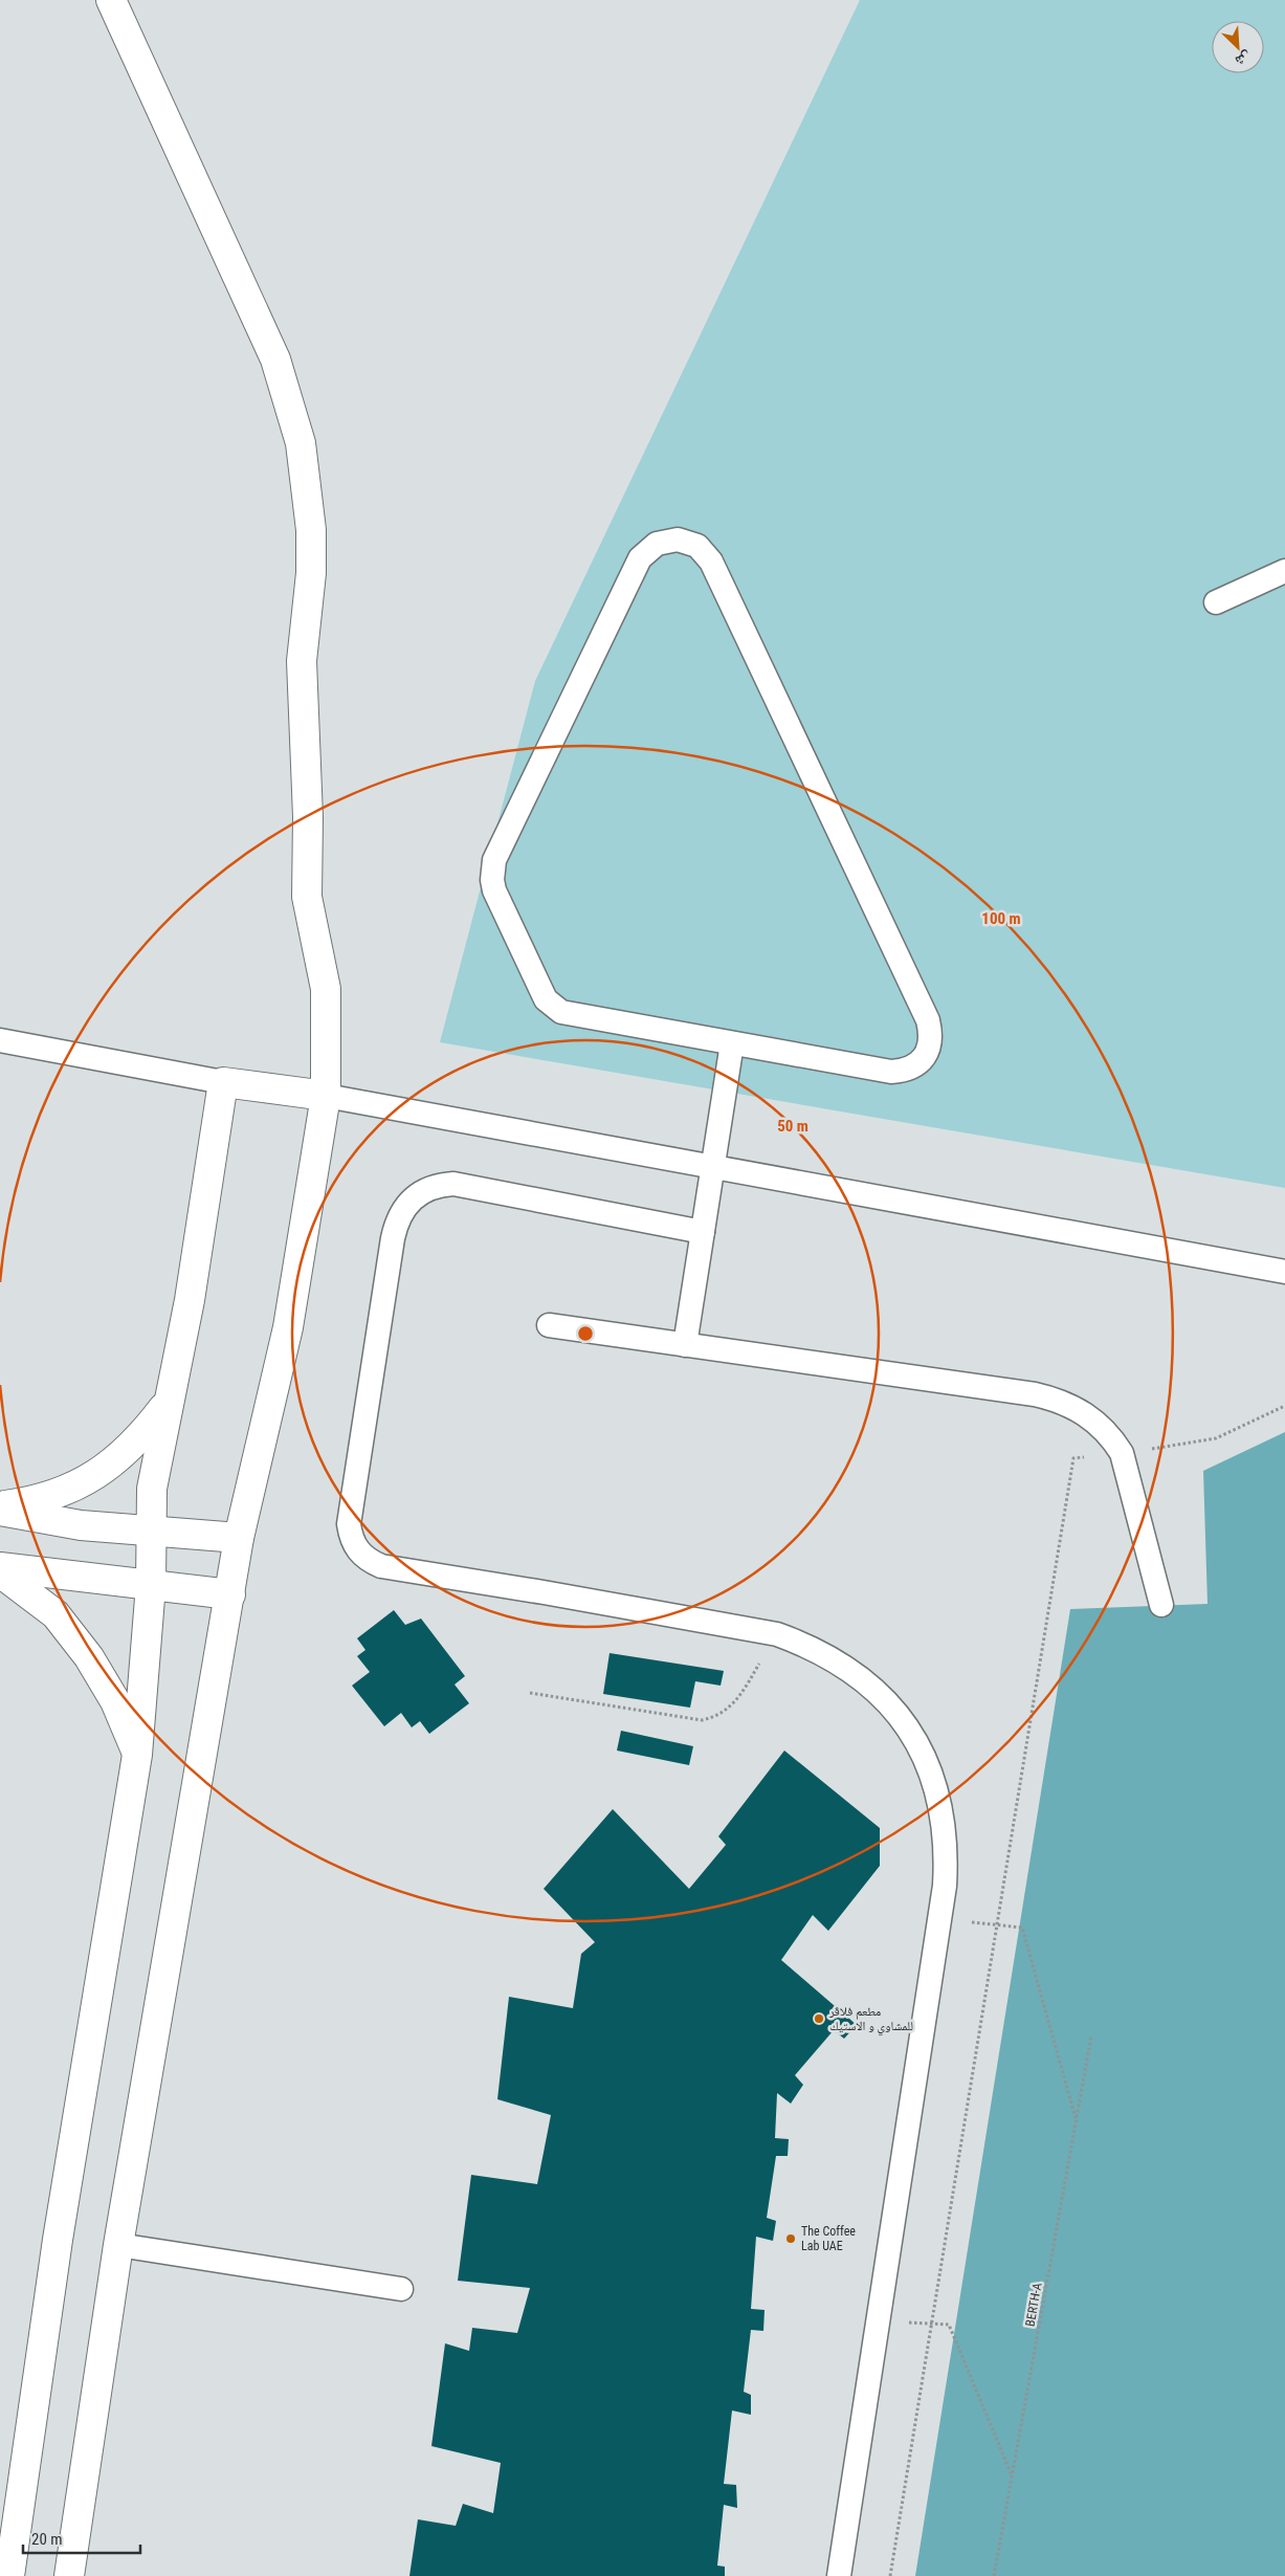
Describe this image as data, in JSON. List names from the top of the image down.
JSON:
{
  "streets": {
    "path": ["BERTH-A"]
  },
  "places": ["مطعم فلاڤر للمشاوي و الاستيك", "The Coffee Lab UAE"],
  "scale_bar": "20 m",
  "north": "bottom right",
  "rings": ["100 m", "50 m"]
}
